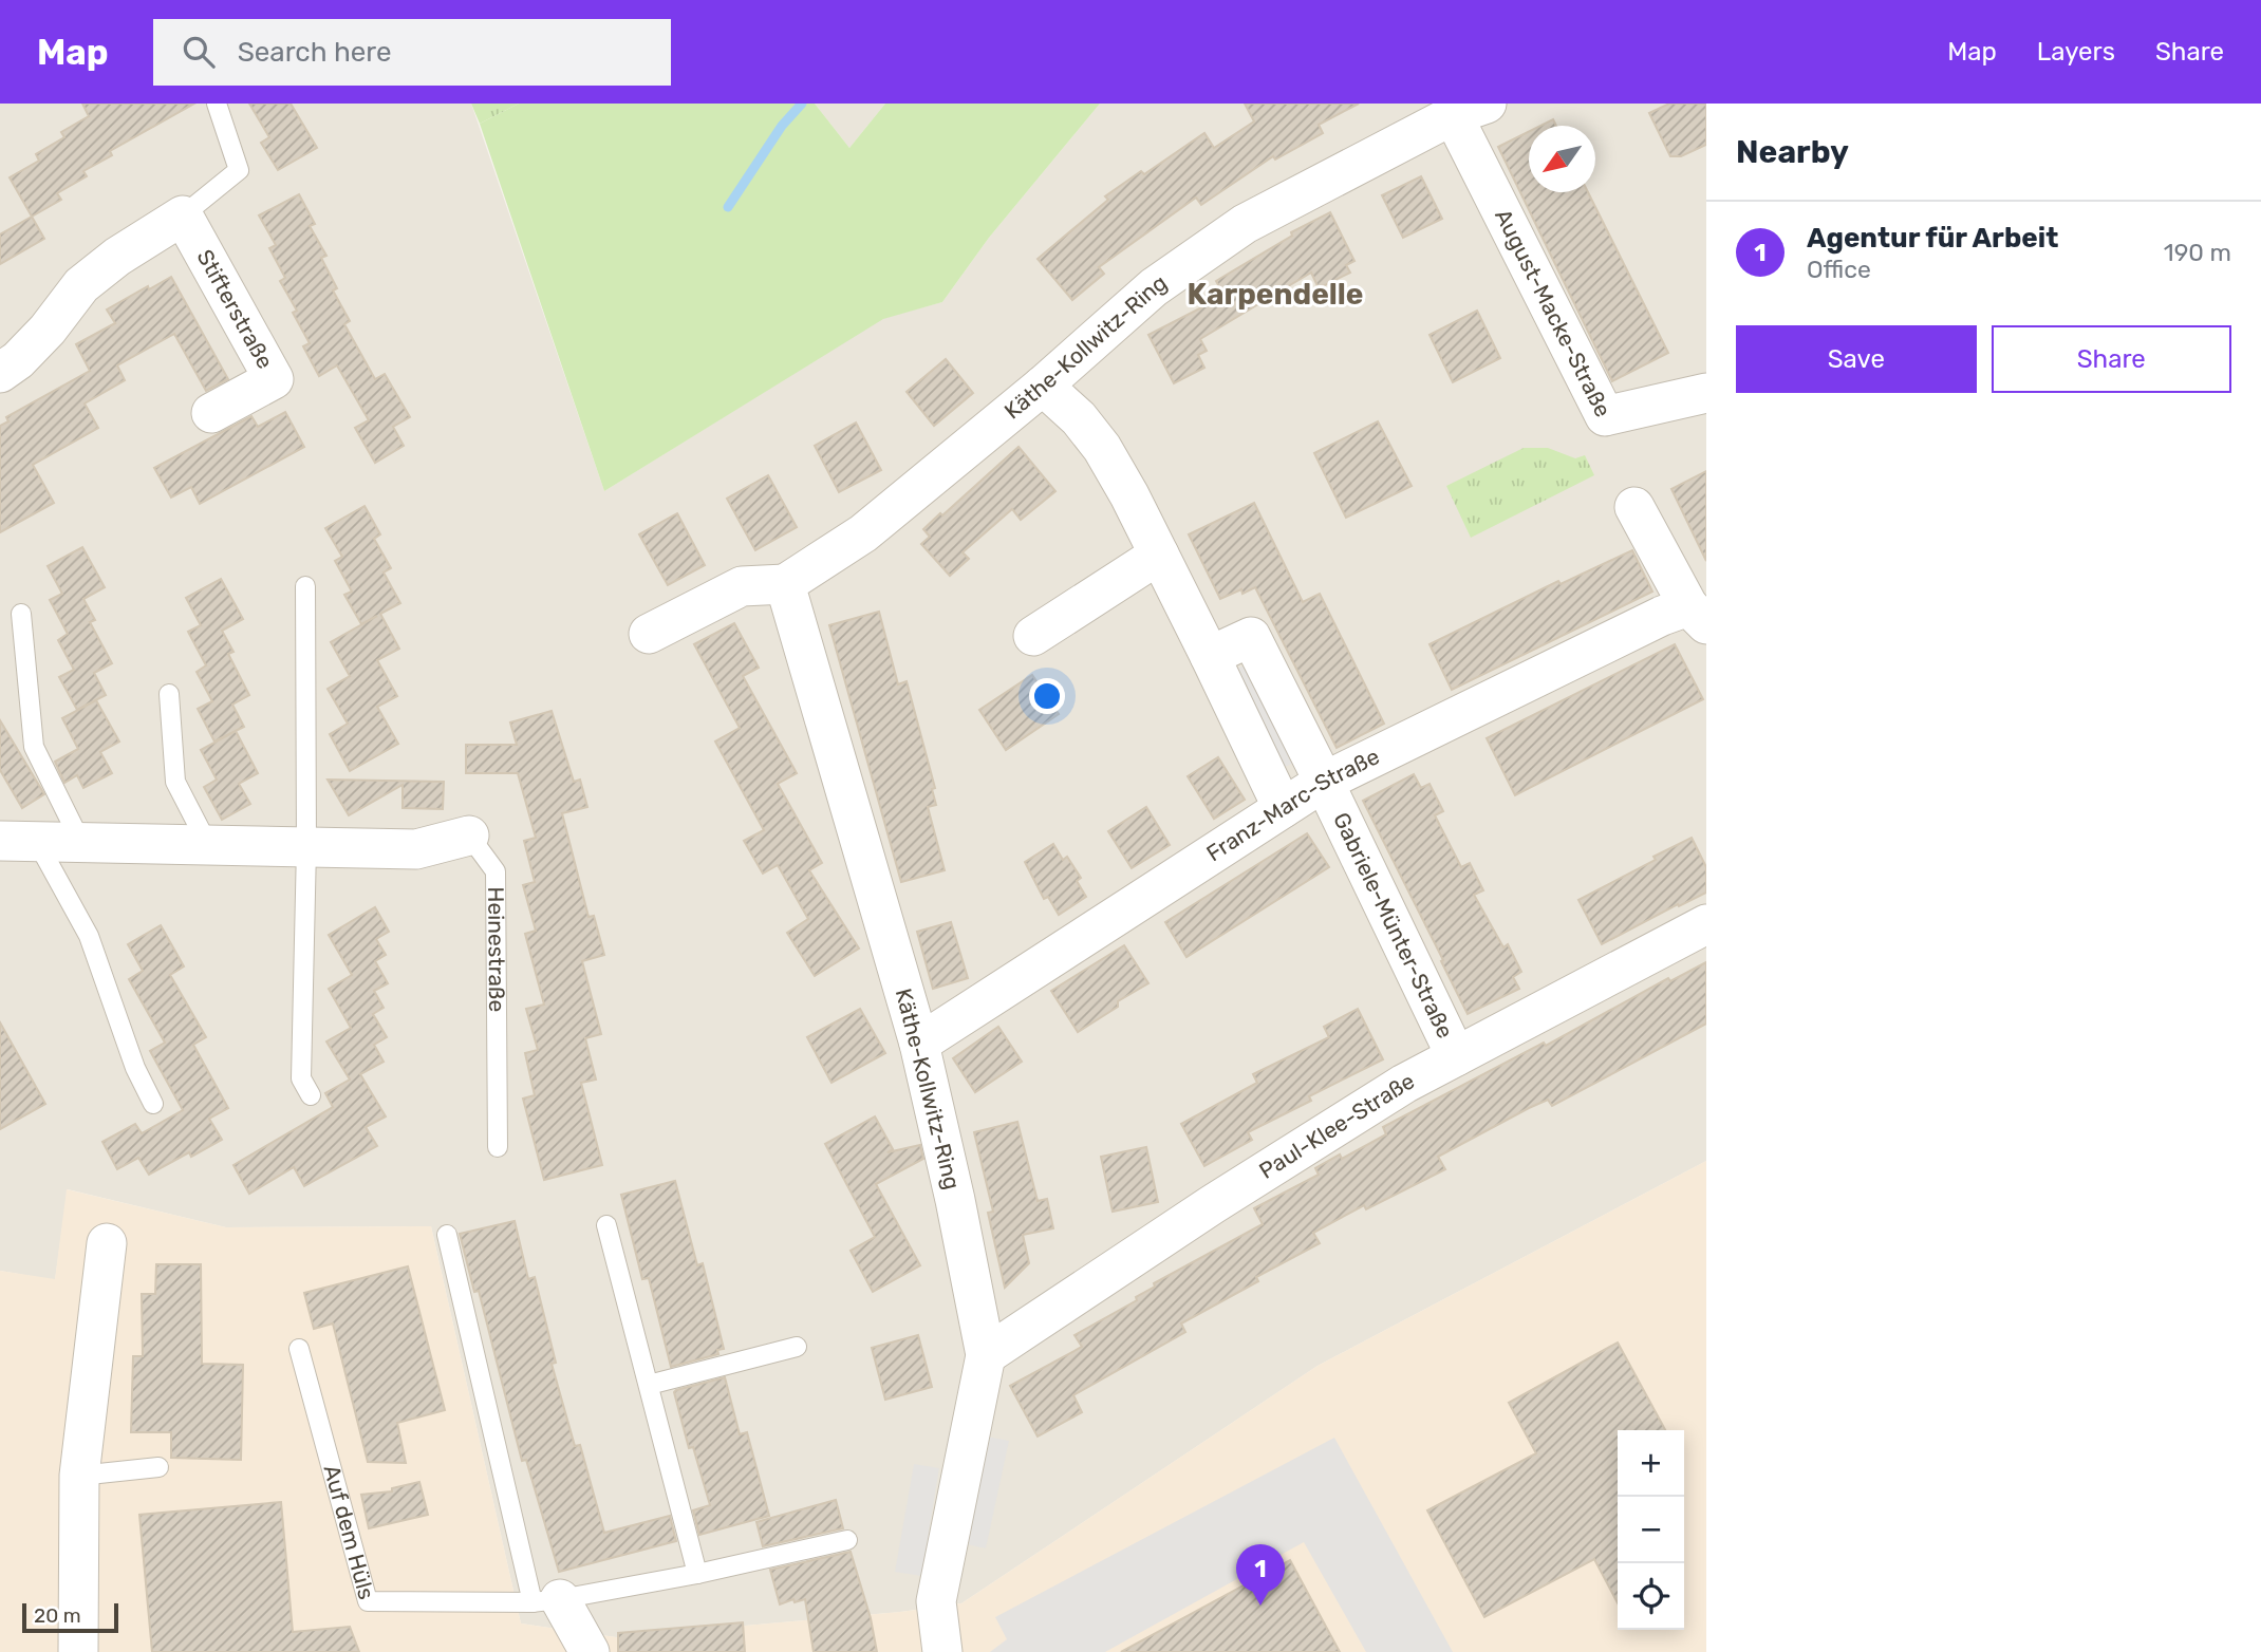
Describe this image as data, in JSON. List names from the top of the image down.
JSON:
{
  "streets": {
    "street": [
      "August-Macke-Straße",
      "Stifterstraße",
      "Käthe-Kollwitz-Ring",
      "Franz-Marc-Straße",
      "Gabriele-Münter-Straße",
      "Heinestraße",
      "Paul-Klee-Straße"
    ],
    "lane": ["Auf dem Hüls"]
  },
  "crossings": [
    ["August-Macke-Straße", "Käthe-Kollwitz-Ring"],
    ["Käthe-Kollwitz-Ring", "Franz-Marc-Straße"],
    ["Käthe-Kollwitz-Ring", "Paul-Klee-Straße"],
    ["Franz-Marc-Straße", "Gabriele-Münter-Straße"],
    ["Gabriele-Münter-Straße", "Paul-Klee-Straße"]
  ],
  "districts": ["Karpendelle"],
  "scale_bar": "20 m",
  "north": "bottom left",
  "page": {
    "header": "Map",
    "search": "Search here",
    "nav": ["Map", "Layers", "Share"],
    "heading": "Nearby",
    "list": [
      {
        "mark": "1",
        "name": "Agentur für Arbeit",
        "note": "Office",
        "value": "190 m"
      }
    ],
    "buttons": ["Save", "Share"],
    "map_buttons": ["+", "−"],
    "pins": "1",
    "scale": "20 m"
  }
}
